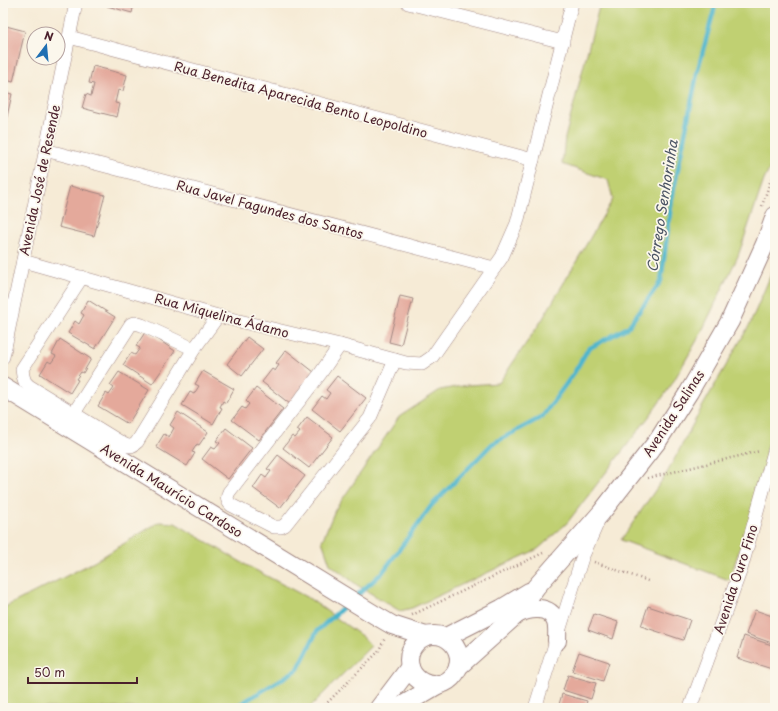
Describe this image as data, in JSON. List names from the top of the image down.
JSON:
{
  "streets": {
    "street": [
      "Rua Benedita Aparecida Bento Leopoldino",
      "Avenida José de Resende",
      "Rua Javel Fagundes dos Santos",
      "Rua Miquelina Ádamo",
      "Avenida Salinas",
      "Avenida Maurício Cardoso",
      "Avenida Ouro Fino"
    ]
  },
  "crossings": [
    ["Rua Benedita Aparecida Bento Leopoldino", "Avenida José de Resende"],
    ["Avenida José de Resende", "Rua Javel Fagundes dos Santos"],
    ["Avenida José de Resende", "Rua Miquelina Ádamo"],
    ["Rua Javel Fagundes dos Santos", "Rua Miquelina Ádamo"],
    ["Avenida Salinas", "Avenida Maurício Cardoso"]
  ],
  "water": ["Córrego Senhorinha"],
  "scale_bar": "50 m",
  "north": "top"
}
